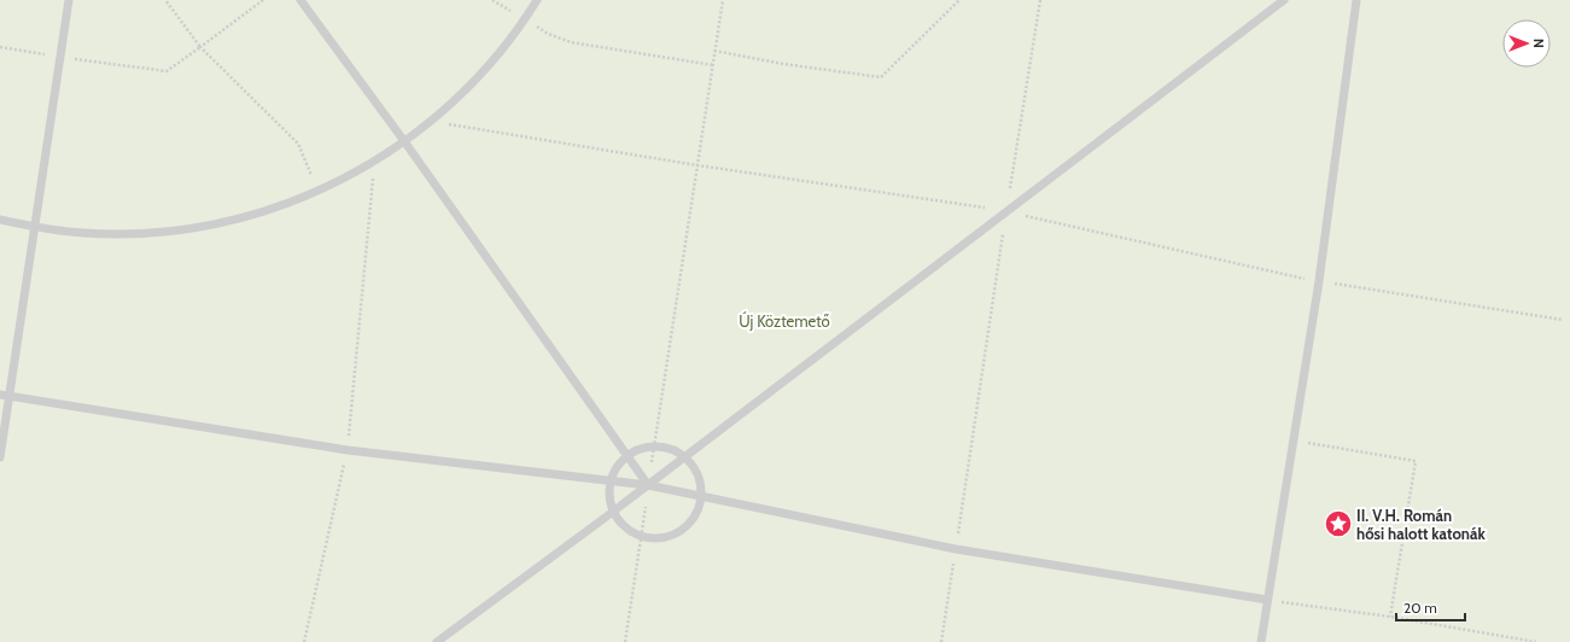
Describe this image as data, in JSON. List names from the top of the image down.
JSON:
{
  "parks": ["Új Köztemető"],
  "places": {
    "place": ["II. V.H. Román hősi halott katonák"]
  },
  "scale_bar": "20 m",
  "north": "right"
}
